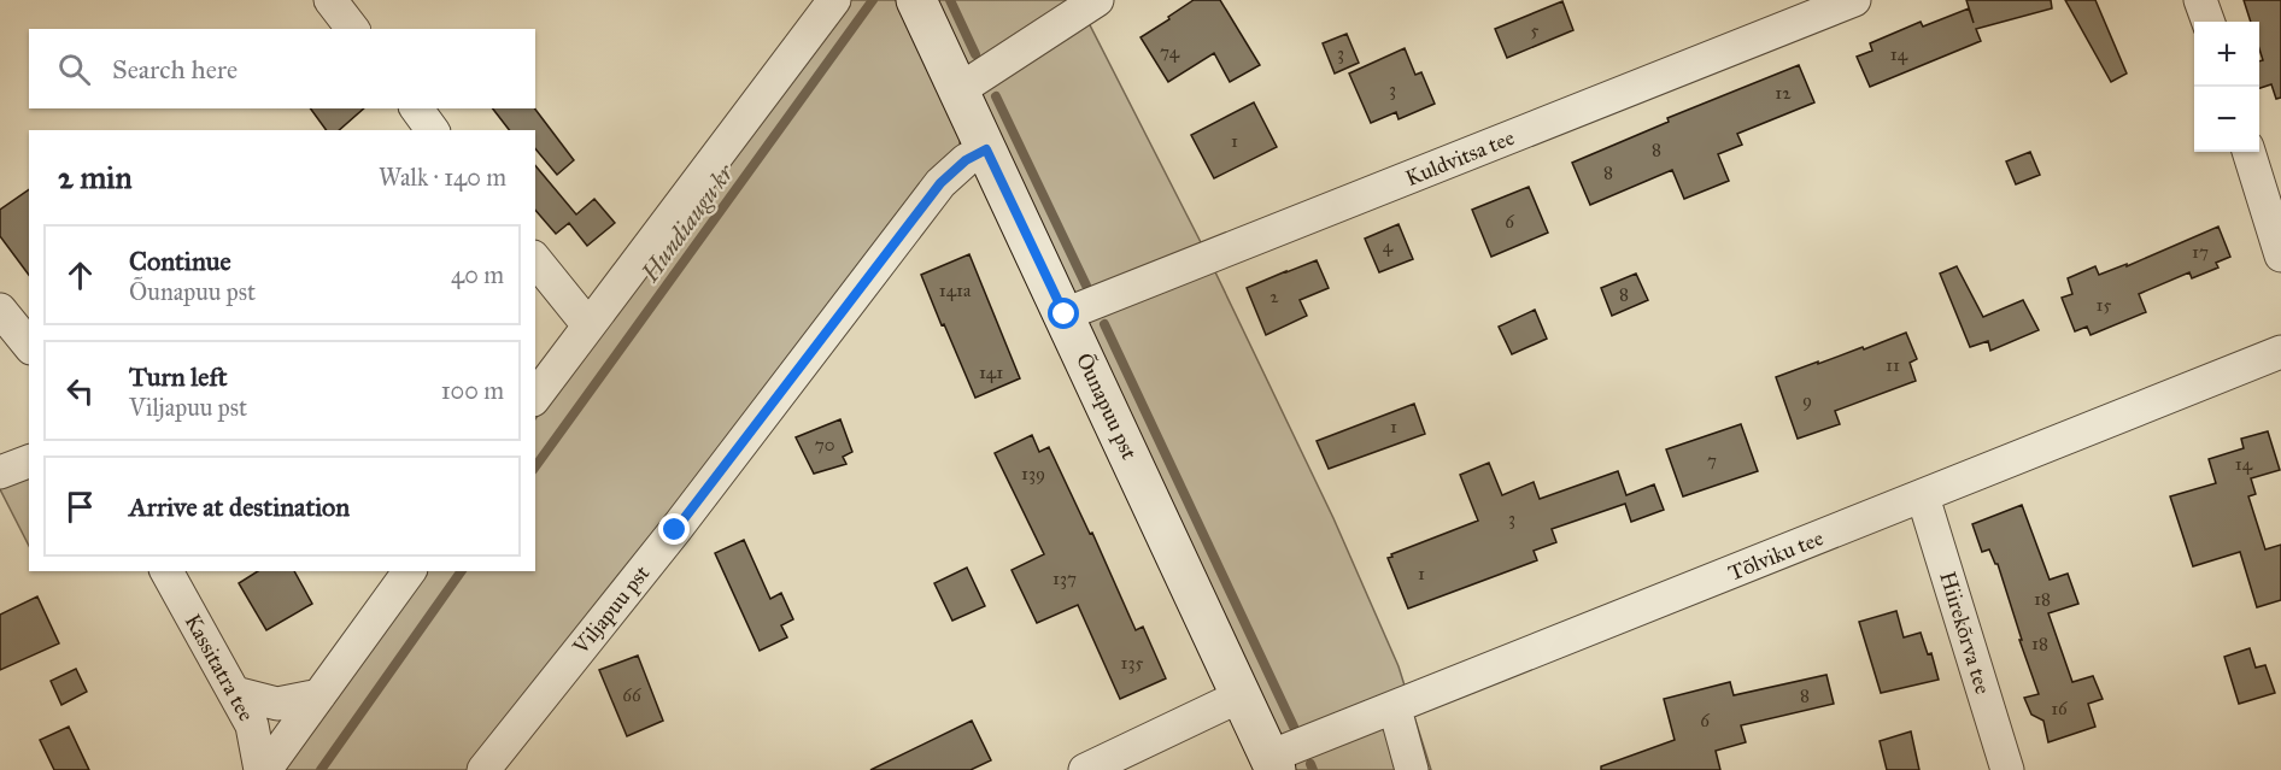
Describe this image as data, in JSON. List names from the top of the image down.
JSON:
{
  "streets": {
    "street": [
      "Kuldvitsa tee",
      "Õunapuu pst",
      "Tõlviku tee",
      "Viljapuu pst",
      "Hiirekõrva tee",
      "Kassitatra tee"
    ]
  },
  "crossings": [
    ["Kuldvitsa tee", "Õunapuu pst"],
    ["Õunapuu pst", "Tõlviku tee"],
    ["Õunapuu pst", "Viljapuu pst"],
    ["Tõlviku tee", "Hiirekõrva tee"]
  ],
  "water": ["Hundiaugu kr"],
  "house_numbers": [
    "5",
    "74",
    "3",
    "14",
    "3",
    "12",
    "1",
    "8",
    "8",
    "6",
    "4",
    "17",
    "141a",
    "8",
    "2",
    "15",
    "11",
    "141",
    "9",
    "1",
    "70",
    "7",
    "14",
    "139",
    "3",
    "1",
    "137",
    "18",
    "18",
    "135",
    "66",
    "8",
    "16",
    "6"
  ],
  "page": {
    "map_buttons": ["+", "−"],
    "search": "Search here",
    "heading": ["2 min", "Walk · 140 m"],
    "list": [
      ["Continue", "Õunapuu pst", "40 m"],
      ["Turn left", "Viljapuu pst", "100 m"],
      "Arrive at destination"
    ]
  }
}
